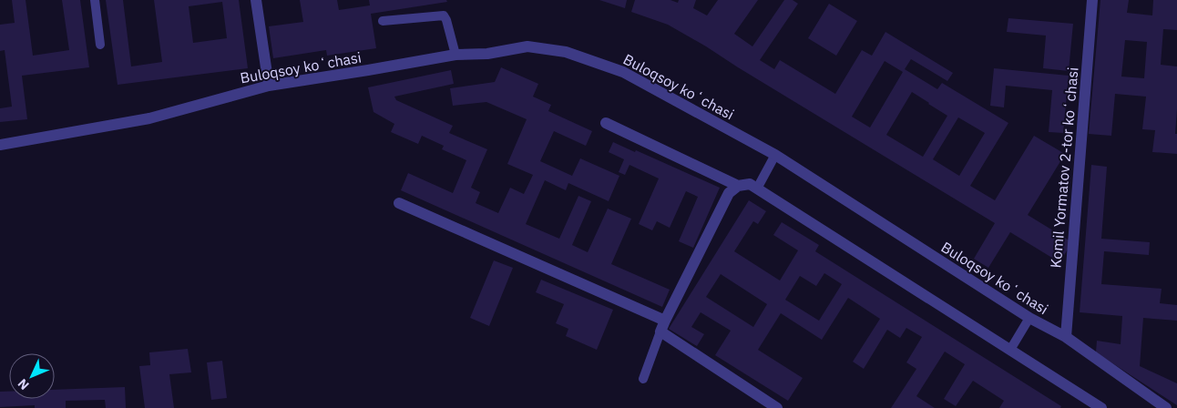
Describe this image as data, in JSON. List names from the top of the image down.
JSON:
{
  "streets": {
    "street": ["Buloqsoy koʻchasi", "Komil Yormatov 2-tor koʻchasi"]
  },
  "crossings": [
    ["Buloqsoy koʻchasi", "Komil Yormatov 2-tor koʻchasi"]
  ],
  "north": "bottom left"
}
